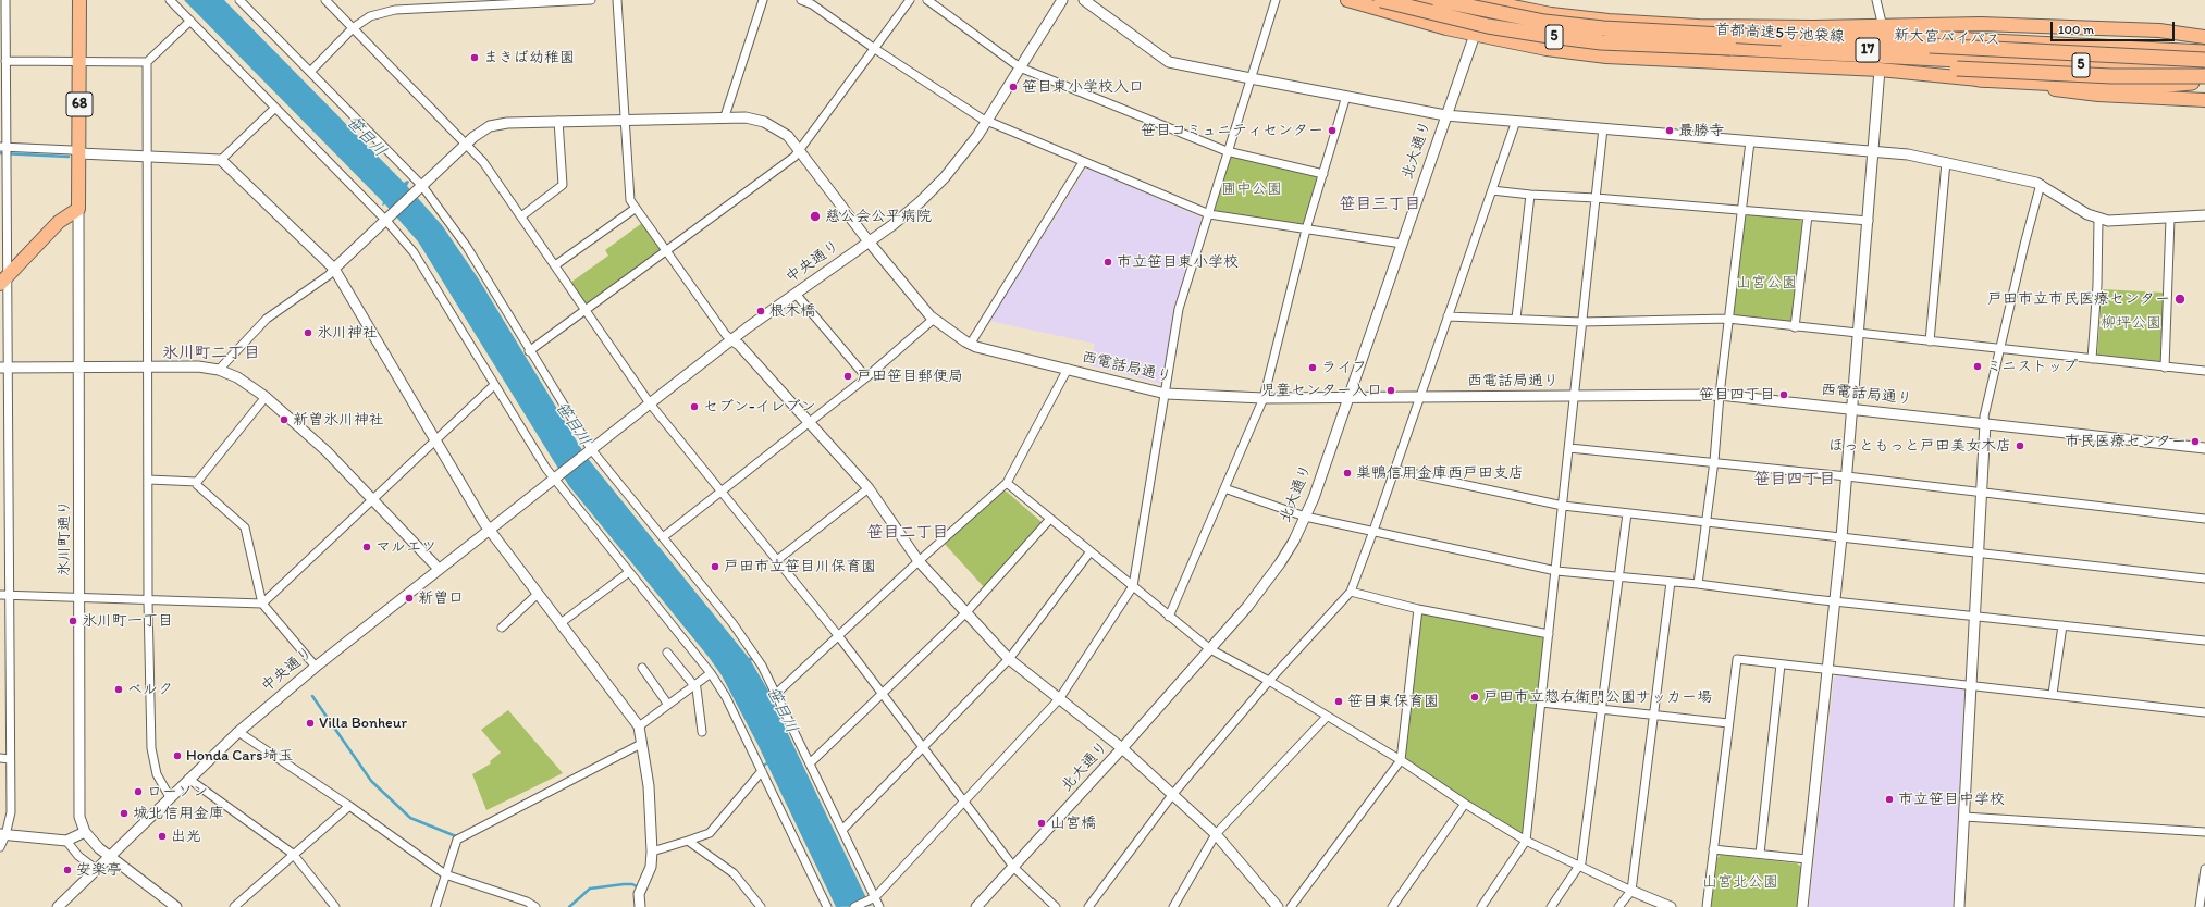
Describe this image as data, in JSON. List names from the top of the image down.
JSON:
{
  "streets": {
    "highway": ["首都高速5号池袋線", "5"],
    "main road": ["新大宮バイパス", "17", "68"],
    "street": [
      "北大通り",
      "中央通り",
      "西電話局通り",
      "氷川町通り"
    ]
  },
  "crossings": [
    ["首都高速5号池袋線", "新大宮バイパス"],
    ["17", "北大通り"],
    ["68", "氷川町通り"],
    ["北大通り", "西電話局通り"],
    ["中央通り", "西電話局通り"],
    ["中央通り", "氷川町通り"]
  ],
  "districts": [
    "笹目三丁目",
    "氷川町二丁目",
    "笹目四丁目",
    "笹目二丁目"
  ],
  "water": ["笹目川"],
  "parks": [
    "圃中公園",
    "山宮公園",
    "柳坪公園",
    "山宮北公園"
  ],
  "places": [
    "まきば幼稚園",
    "笹目東小学校入口",
    "笹目コミュニティセンター",
    "最勝寺",
    "慈公会公平病院",
    "市立笹目東小学校",
    "戸田市立市民医療センター",
    "根木橋",
    "氷川神社",
    "ミニストップ",
    "ライフ",
    "戸田笹目郵便局",
    "児童センター入口",
    "笹目四丁目",
    "セブン-イレブン",
    "新曽氷川神社",
    "市民医療センター",
    "ほっともっと戸田美女木店",
    "巣鴨信用金庫西戸田支店",
    "マルエツ",
    "戸田市立笹目川保育園",
    "新曽口",
    "氷川町一丁目",
    "ベルク",
    "戸田市立惣右衛門公園サッカー場",
    "笹目東保育園",
    "Villa Bonheur",
    "Honda Cars埼玉",
    "ローソン",
    "市立笹目中学校",
    "城北信用金庫",
    "山宮橋",
    "出光",
    "安楽亭"
  ],
  "scale_bar": "100 m"
}
